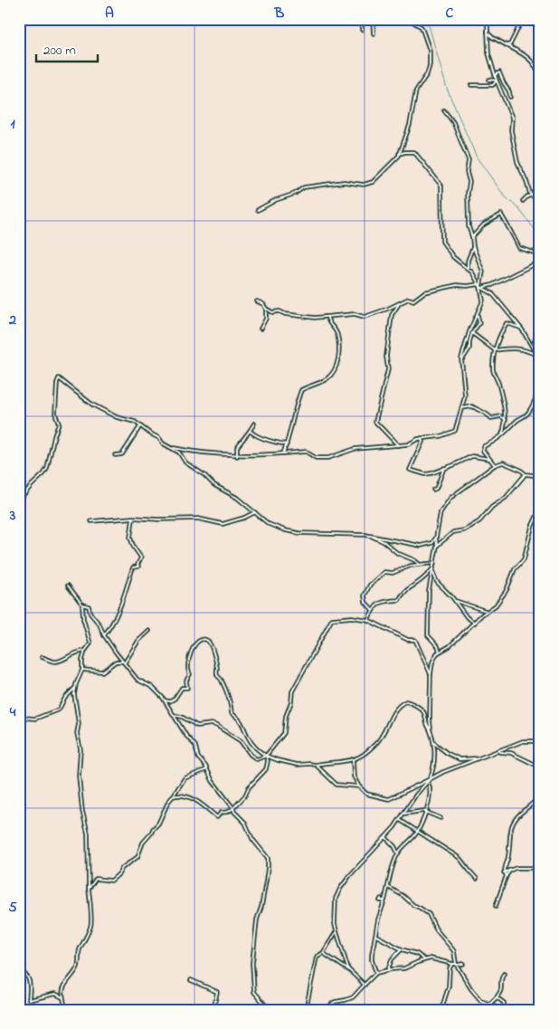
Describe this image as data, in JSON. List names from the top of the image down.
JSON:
{
  "scale_bar": "200 m",
  "grid": {
    "columns": ["A", "B", "C"],
    "rows": [
      "1",
      "2",
      "3",
      "4",
      "5"
    ]
  }
}
